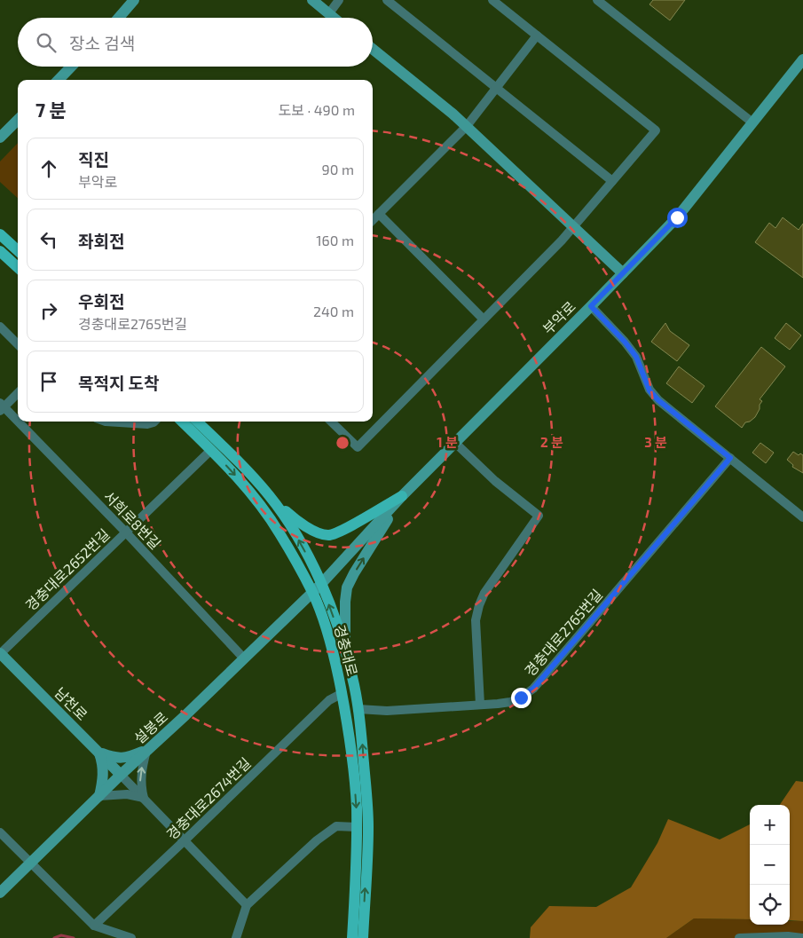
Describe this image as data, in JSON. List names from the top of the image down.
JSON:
{
  "streets": {
    "main road": ["경충대로"],
    "street": [
      "부악로",
      "서희로8번길",
      "경충대로2652번길",
      "경충대로2765번길",
      "남천로",
      "설봉로",
      "경충대로2674번길"
    ]
  },
  "crossings": [
    ["부악로", "경충대로"],
    ["부악로", "설봉로"],
    ["서희로8번길", "경충대로2652번길"],
    ["서희로8번길", "설봉로"],
    ["경충대로2652번길", "경충대로"],
    ["경충대로2652번길", "남천로"],
    ["경충대로2765번길", "경충대로"],
    ["경충대로", "설봉로"],
    ["경충대로", "경충대로2674번길"],
    ["남천로", "설봉로"]
  ],
  "page": {
    "search": "장소 검색",
    "heading": ["7 분", "도보 · 490 m"],
    "list": [
      ["직진", "부악로", "90 m"],
      ["좌회전", "160 m"],
      ["우회전", "경충대로2765번길", "240 m"],
      "목적지 도착"
    ],
    "map_buttons": ["+", "−"]
  },
  "rings": ["1 분", "2 분", "3 분"]
}
